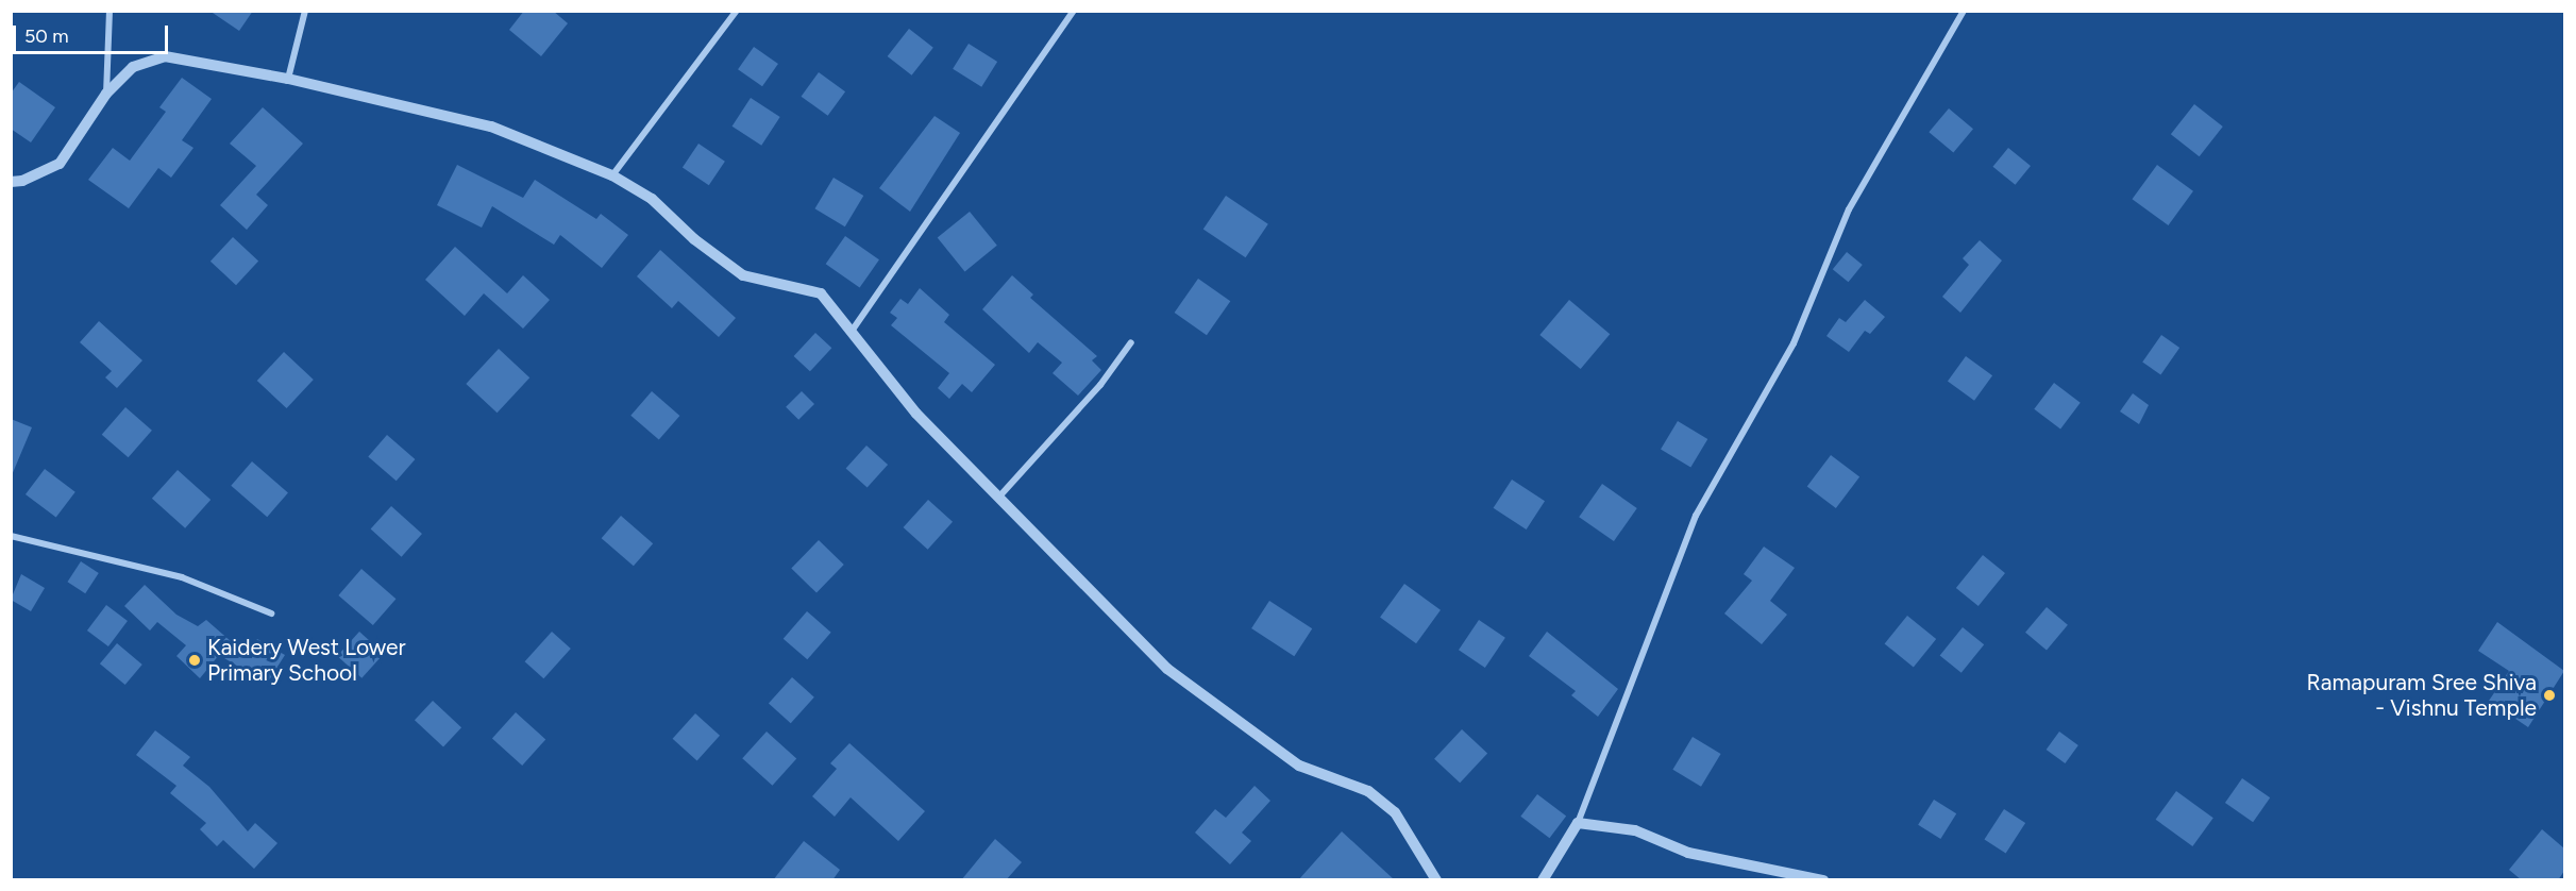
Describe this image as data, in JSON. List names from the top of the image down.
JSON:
{
  "places": ["Kaidery West Lower Primary School", "Ramapuram Sree Shiva - Vishnu Temple"],
  "scale_bar": "50 m"
}
